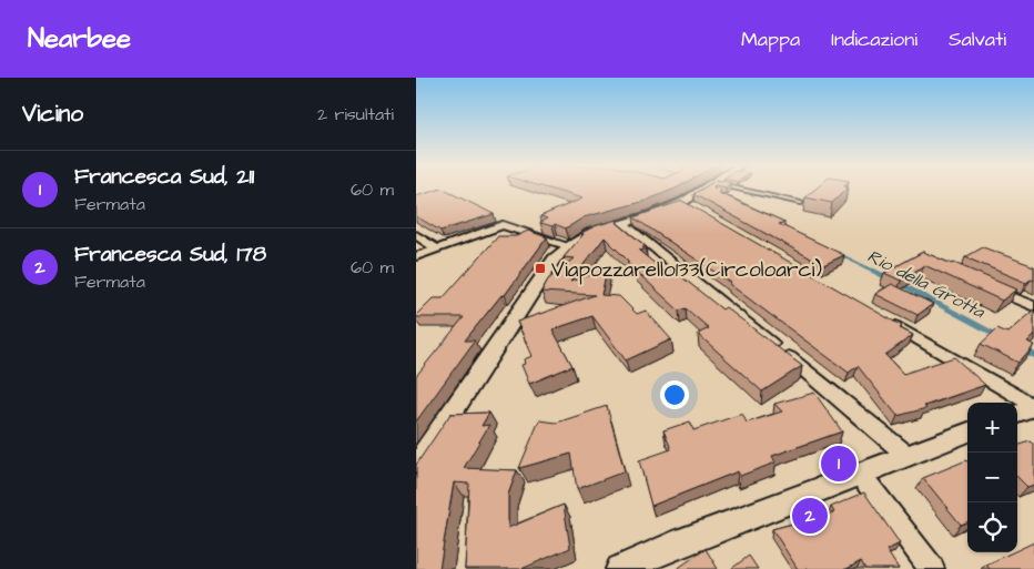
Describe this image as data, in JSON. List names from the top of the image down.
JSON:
{
  "water": ["Rio della Grotta"],
  "places": {
    "transit": ["Viapozzarello133(Circoloarci)"]
  },
  "page": {
    "header": "Nearbee",
    "nav": ["Mappa", "Indicazioni", "Salvati"],
    "heading": ["Vicino", "2 risultati"],
    "list": [
      {
        "mark": "1",
        "name": "Francesca Sud, 211",
        "note": "Fermata",
        "value": "60 m"
      },
      {
        "mark": "2",
        "name": "Francesca Sud, 178",
        "note": "Fermata",
        "value": "60 m"
      }
    ],
    "map_buttons": ["+", "−"],
    "pins": ["1", "2"]
  }
}
